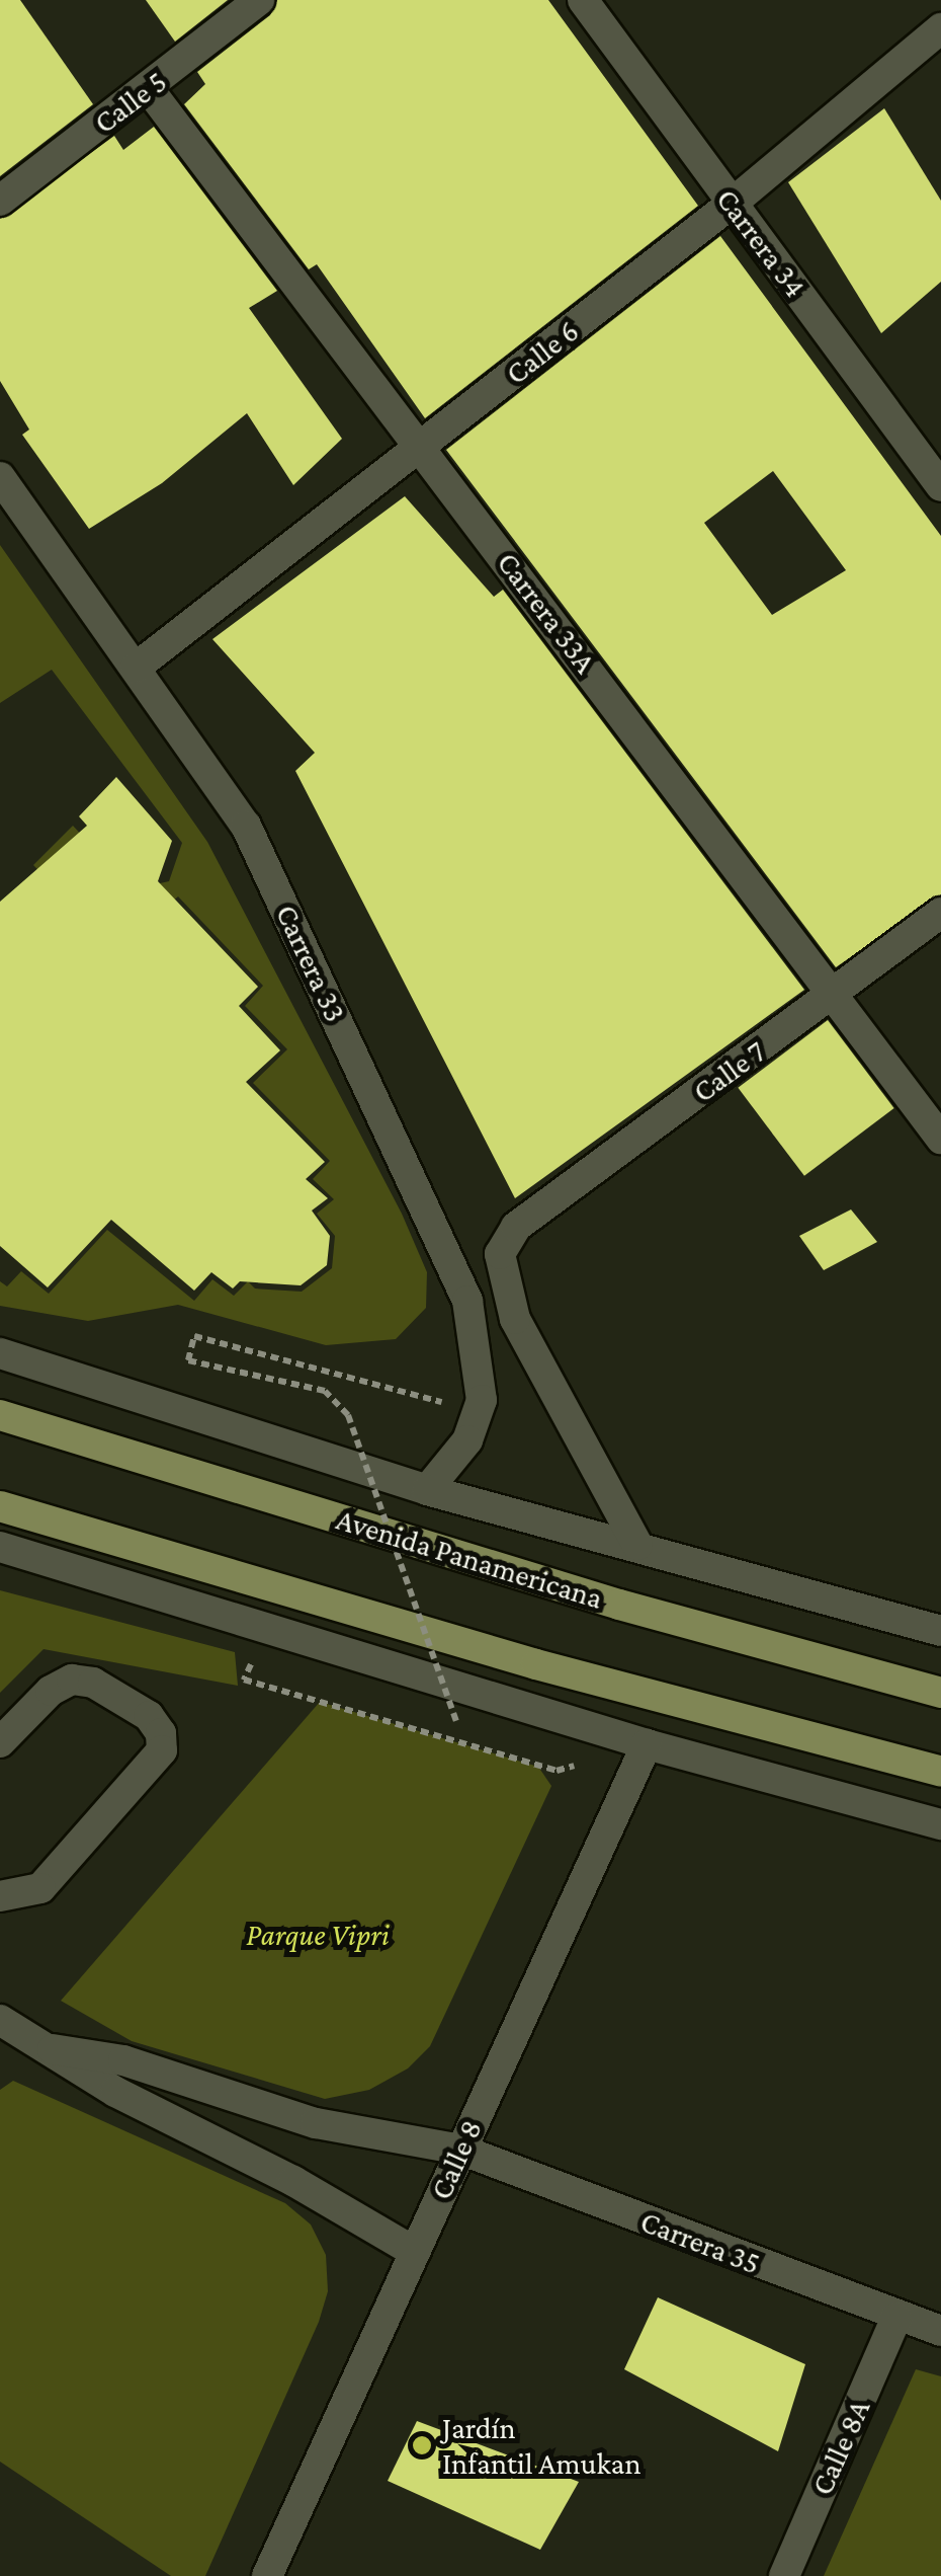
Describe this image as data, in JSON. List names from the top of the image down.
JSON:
{
  "streets": {
    "main road": ["Avenida Panamericana"],
    "street": [
      "Calle 5",
      "Carrera 34",
      "Calle 6",
      "Carrera 33A",
      "Carrera 33",
      "Calle 7",
      "Calle 8",
      "Carrera 35",
      "Calle 8A"
    ]
  },
  "crossings": [
    ["Calle 5", "Carrera 33A"],
    ["Carrera 34", "Calle 6"],
    ["Calle 6", "Carrera 33A"],
    ["Calle 6", "Carrera 33"],
    ["Carrera 33A", "Calle 7"],
    ["Calle 8", "Carrera 35"],
    ["Carrera 35", "Calle 8A"]
  ],
  "parks": ["Parque Vipri"],
  "places": ["Jardín Infantil Amukan"]
}
